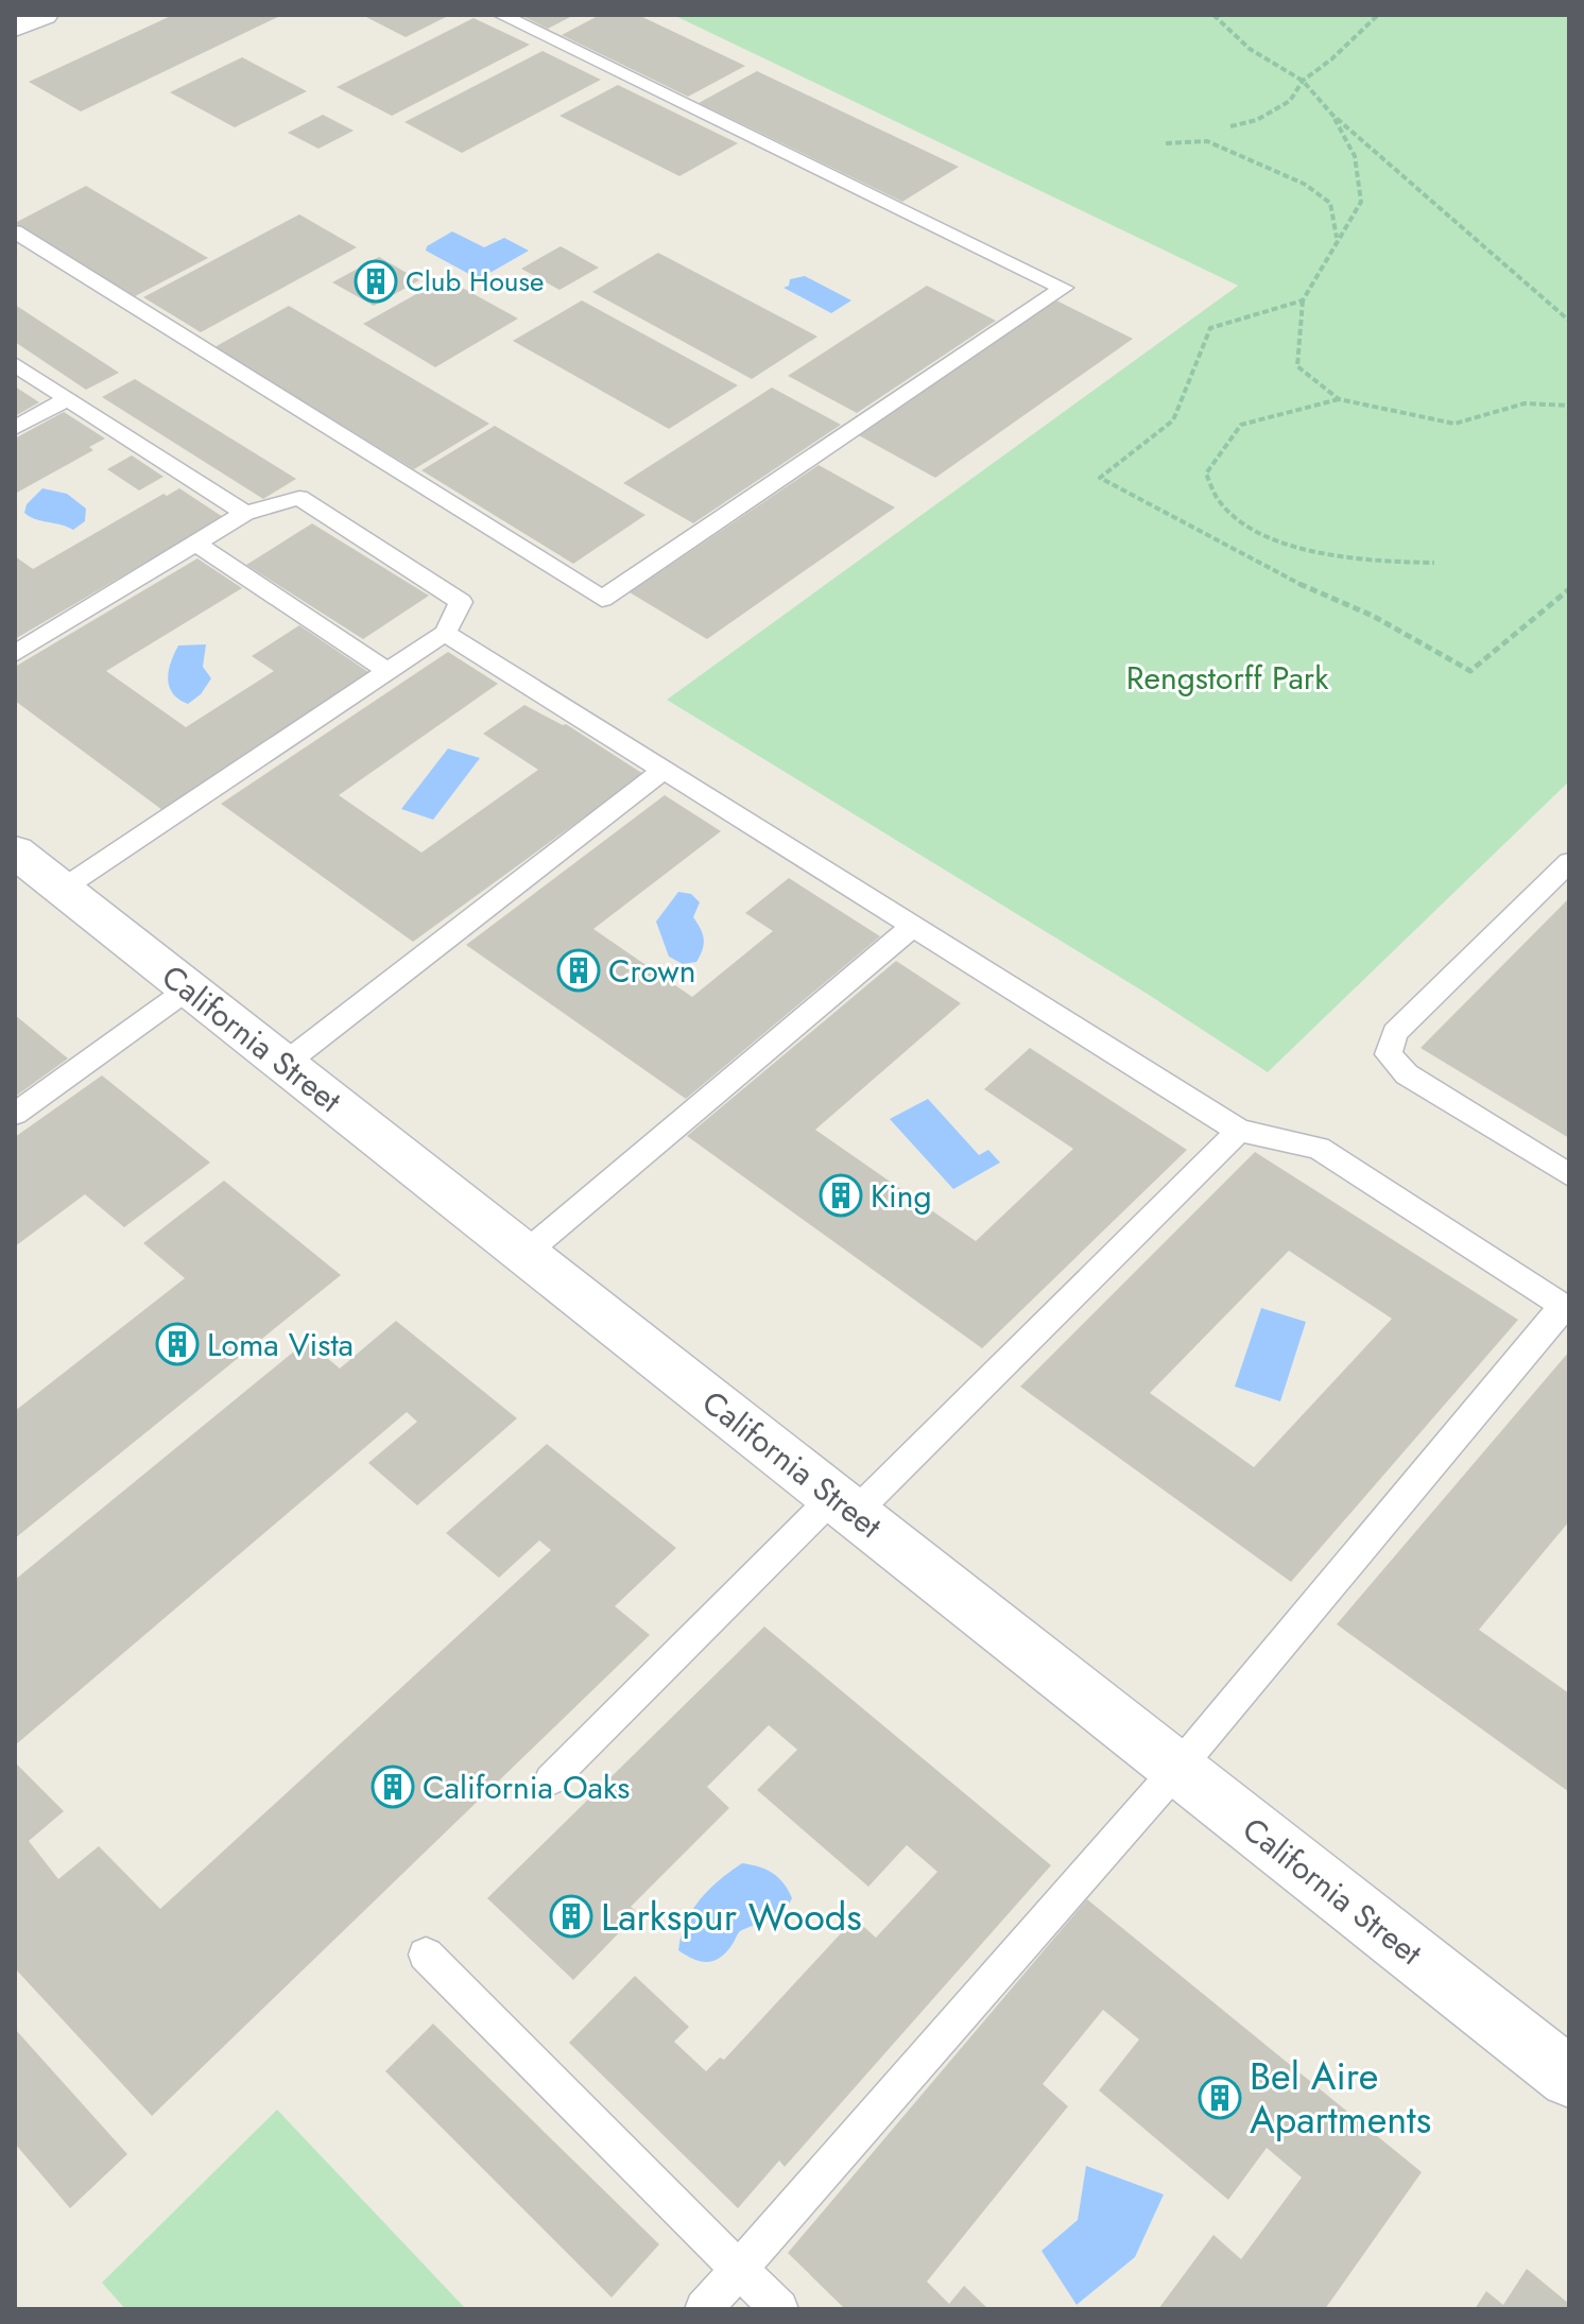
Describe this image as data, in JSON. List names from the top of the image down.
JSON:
{
  "streets": {
    "main road": ["California Street"]
  },
  "parks": ["Rengstorff Park"],
  "places": {
    "building": [
      "Club House",
      "Crown",
      "King",
      "Loma Vista",
      "California Oaks",
      "Larkspur Woods",
      "Bel Aire Apartments"
    ]
  }
}
